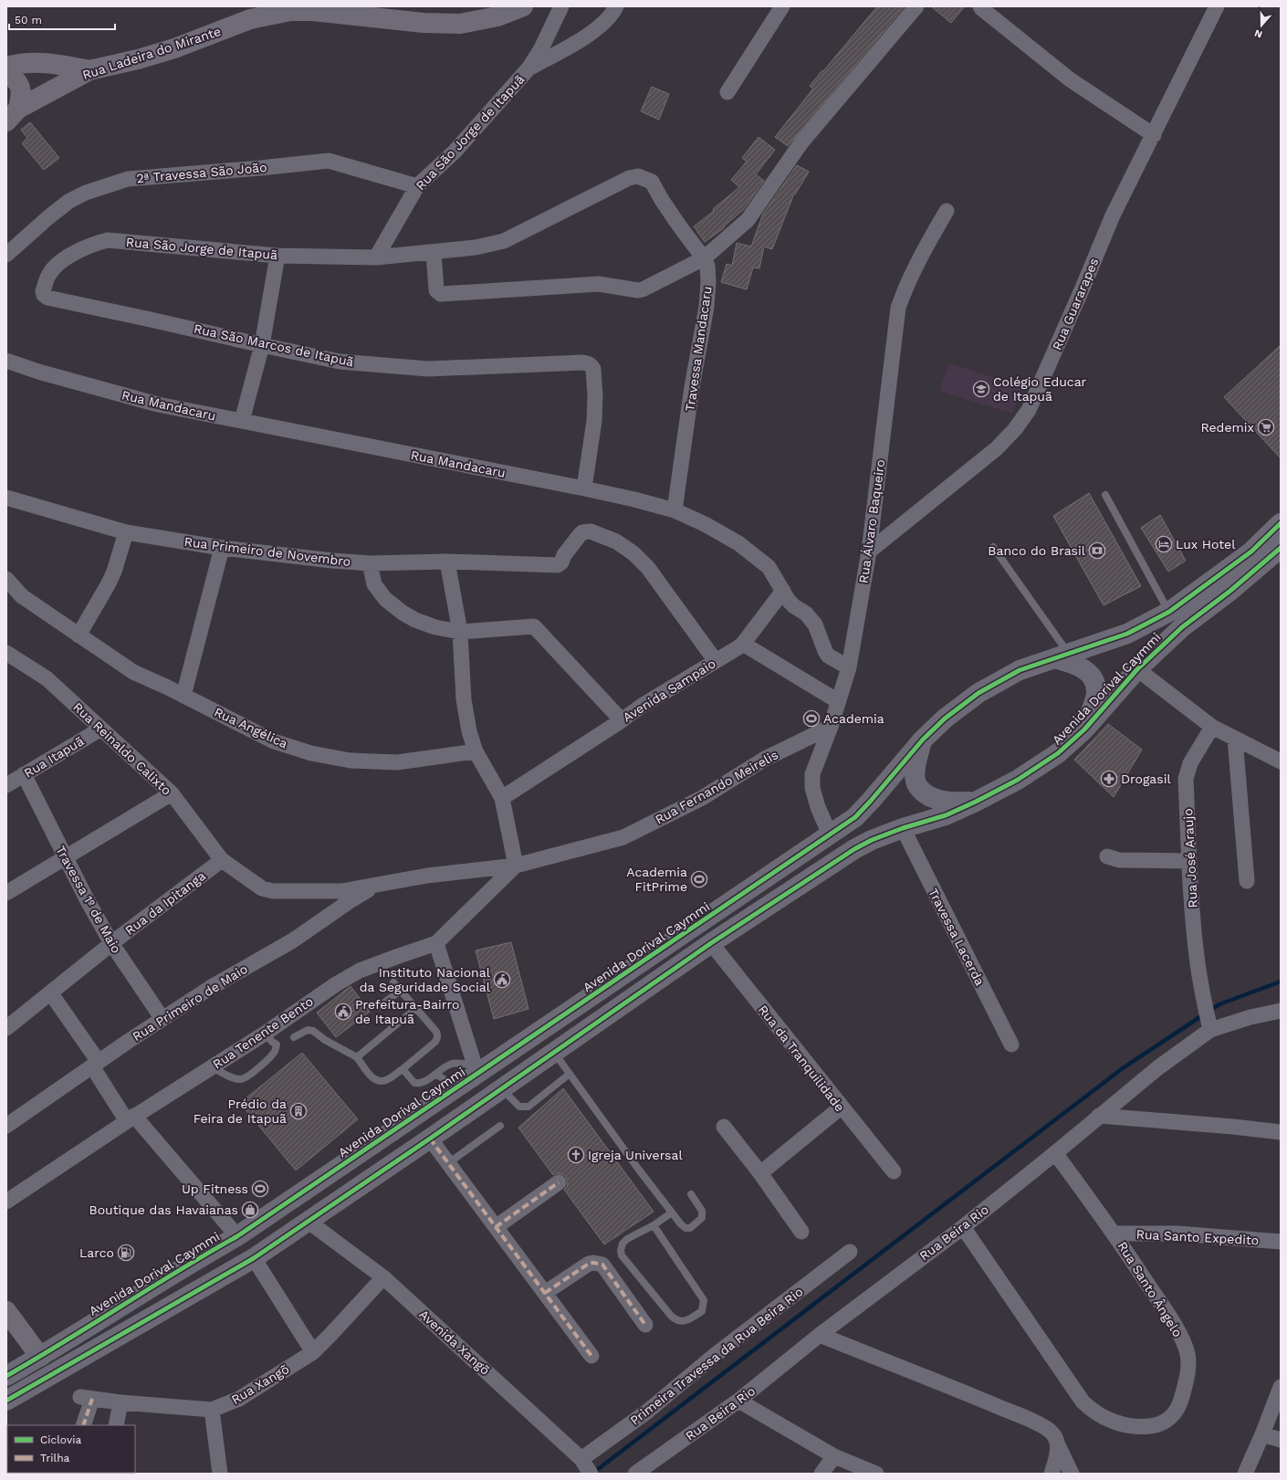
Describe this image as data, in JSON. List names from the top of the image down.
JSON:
{
  "streets": {
    "main road": ["Avenida Dorival Caymmi"],
    "street": [
      "Rua Ladeira do Mirante",
      "Rua São Jorge de Itapuã",
      "2ª Travessa São João",
      "Rua Guararapes",
      "Rua São Marcos de Itapuã",
      "Travessa Mandacaru",
      "Rua Mandacaru",
      "Rua Álvaro Baqueiro",
      "Rua Primeiro de Novembro",
      "Avenida Sampaio",
      "Rua Angélica",
      "Rua Reinaldo Calixto",
      "Rua Itapuã",
      "Rua Fernando Meirelis",
      "Rua José Araujo",
      "Travessa 1º de Maio",
      "Rua da Ipitanga",
      "Travessa Lacerda",
      "Rua Primeiro de Maio",
      "Rua Tenente Bento",
      "Rua da Tranquilidade",
      "Rua Beira Rio",
      "Rua Santo Expedito",
      "Rua Santo Ângelo",
      "Avenida Xangõ",
      "Primeira Travessa da Rua Beira Rio",
      "Rua Xangõ"
    ]
  },
  "crossings": [
    ["Rua São Jorge de Itapuã", "2ª Travessa São João"],
    ["Rua São Jorge de Itapuã", "Rua São Marcos de Itapuã"],
    ["Rua São Jorge de Itapuã", "Travessa Mandacaru"],
    ["Rua Guararapes", "Rua Álvaro Baqueiro"],
    ["Rua São Marcos de Itapuã", "Rua Mandacaru"],
    ["Travessa Mandacaru", "Rua Mandacaru"],
    ["Rua Mandacaru", "Rua Álvaro Baqueiro"],
    ["Rua Álvaro Baqueiro", "Avenida Dorival Caymmi"],
    ["Rua Álvaro Baqueiro", "Rua Fernando Meirelis"],
    ["Rua Primeiro de Novembro", "Avenida Sampaio"],
    ["Avenida Dorival Caymmi", "Travessa Lacerda"],
    ["Avenida Dorival Caymmi", "Rua da Tranquilidade"],
    ["Avenida Dorival Caymmi", "Avenida Xangõ"],
    ["Rua Reinaldo Calixto", "Rua Itapuã"],
    ["Rua Reinaldo Calixto", "Rua Fernando Meirelis"],
    ["Rua Reinaldo Calixto", "Rua da Ipitanga"],
    ["Rua Reinaldo Calixto", "Rua Primeiro de Maio"],
    ["Rua Itapuã", "Travessa 1º de Maio"],
    ["Rua Fernando Meirelis", "Rua Primeiro de Maio"],
    ["Rua Fernando Meirelis", "Rua Tenente Bento"],
    ["Rua José Araujo", "Rua Beira Rio"],
    ["Travessa 1º de Maio", "Rua da Ipitanga"],
    ["Travessa 1º de Maio", "Rua Primeiro de Maio"],
    ["Rua Beira Rio", "Rua Santo Ângelo"],
    ["Rua Santo Expedito", "Rua Santo Ângelo"],
    ["Avenida Xangõ", "Primeira Travessa da Rua Beira Rio"],
    ["Avenida Xangõ", "Rua Xangõ"]
  ],
  "places": {
    "school or university": ["Colégio Educar de Itapuã"],
    "supermarket": ["Redemix"],
    "hotel": ["Lux Hotel"],
    "bank": ["Banco do Brasil"],
    "sports": ["Academia", "Academia FitPrime", "Up Fitness"],
    "pharmacy": ["Drogasil"],
    "public building": ["Instituto Nacional da Seguridade Social", "Prefeitura-Bairro de Itapuã"],
    "building": ["Prédio da Feira de Itapuã"],
    "church": ["Igreja Universal"],
    "shop": ["Boutique das Havaianas"],
    "fuel station": ["Larco"]
  },
  "legend": ["Ciclovia", "Trilha"],
  "scale_bar": "50 m",
  "north": "bottom"
}
